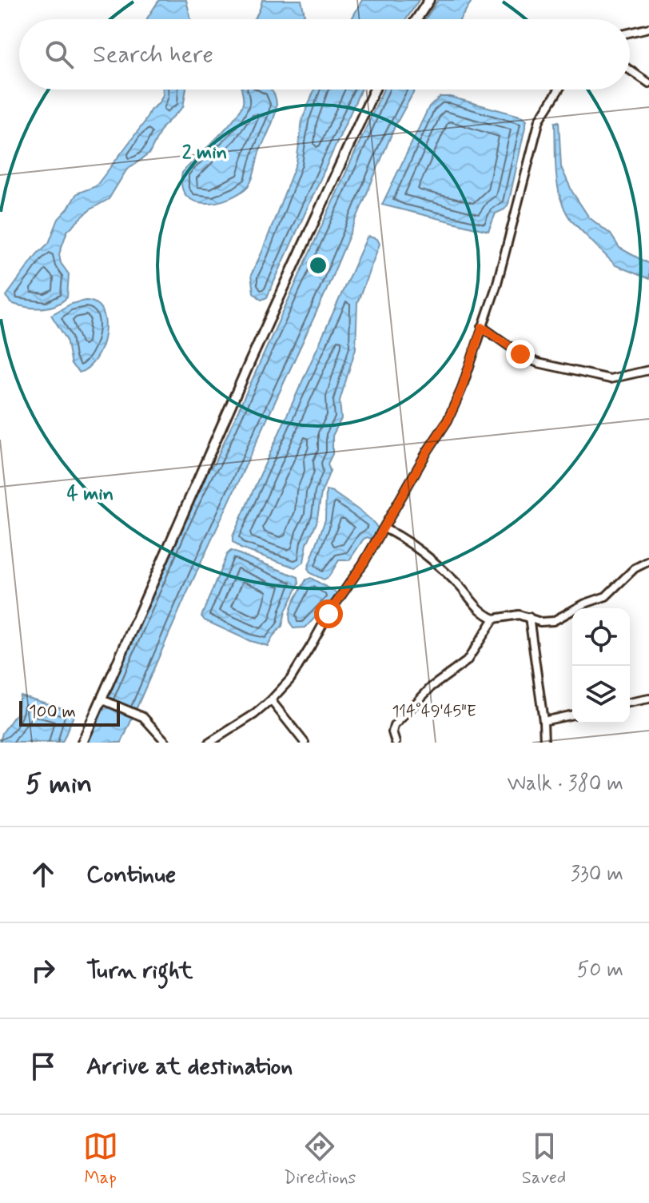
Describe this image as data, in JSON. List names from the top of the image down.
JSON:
{
  "scale_bar": "100 m",
  "page": {
    "search": "Search here",
    "scale": "100 m",
    "heading": ["5 min", "Walk · 380 m"],
    "list": [
      ["Continue", "330 m"],
      ["Turn right", "50 m"],
      "Arrive at destination"
    ],
    "nav": ["Map", "Directions", "Saved"]
  },
  "coordinates": ["114°49'45\"E"],
  "rings": ["2 min", "4 min"]
}
